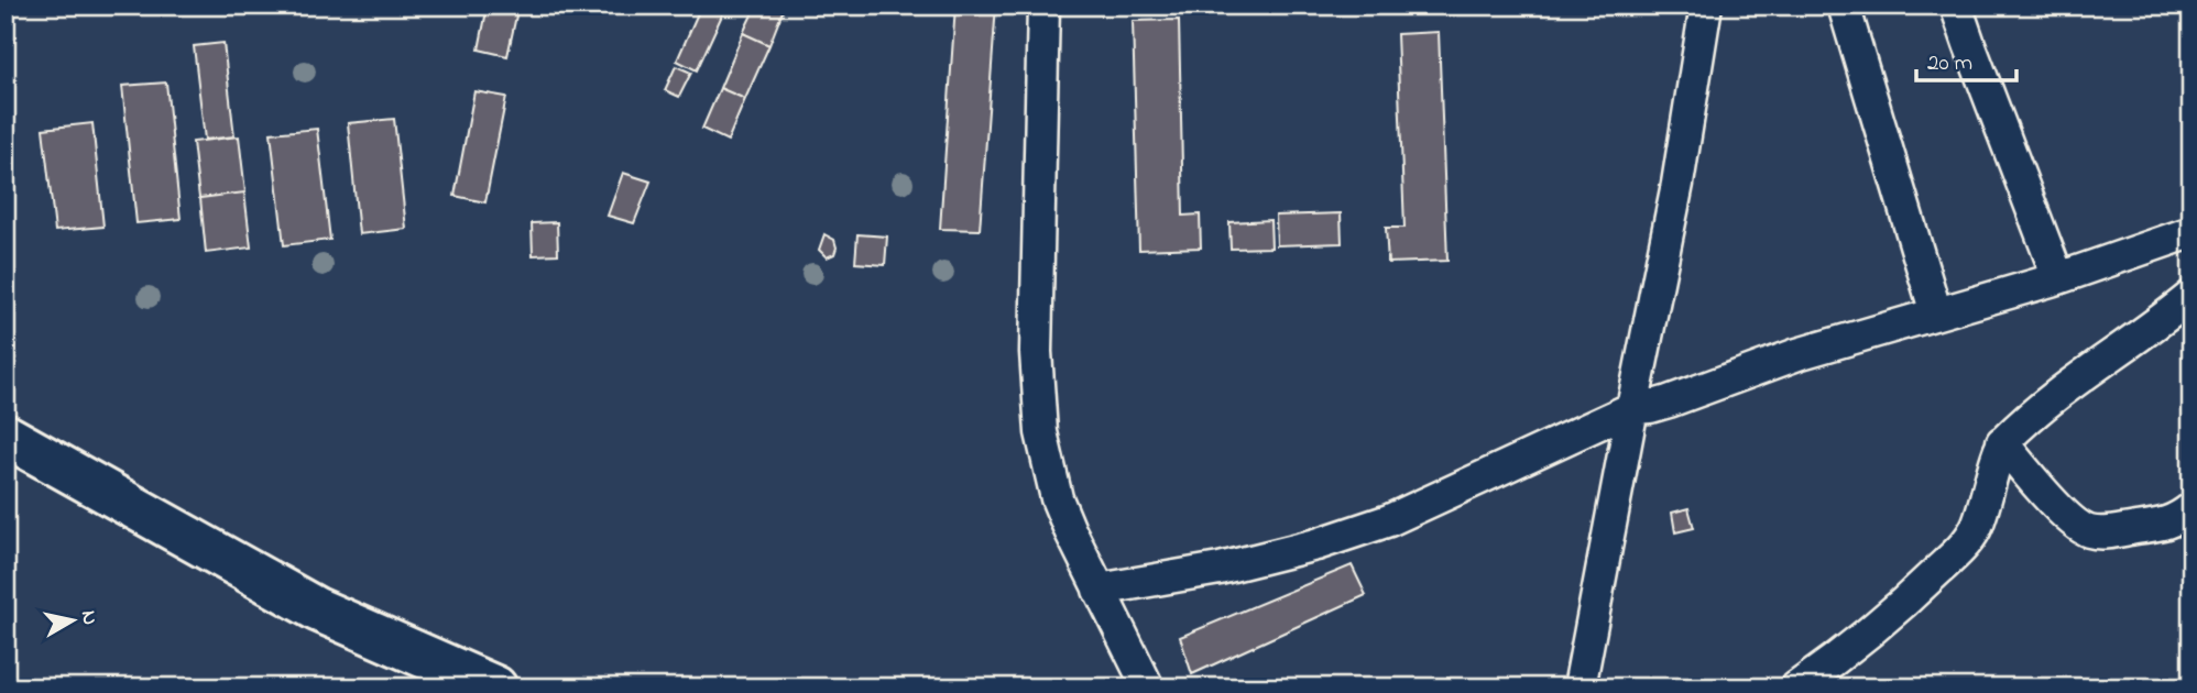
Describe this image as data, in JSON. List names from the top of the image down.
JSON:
{
  "scale_bar": "20 m",
  "north": "right"
}
